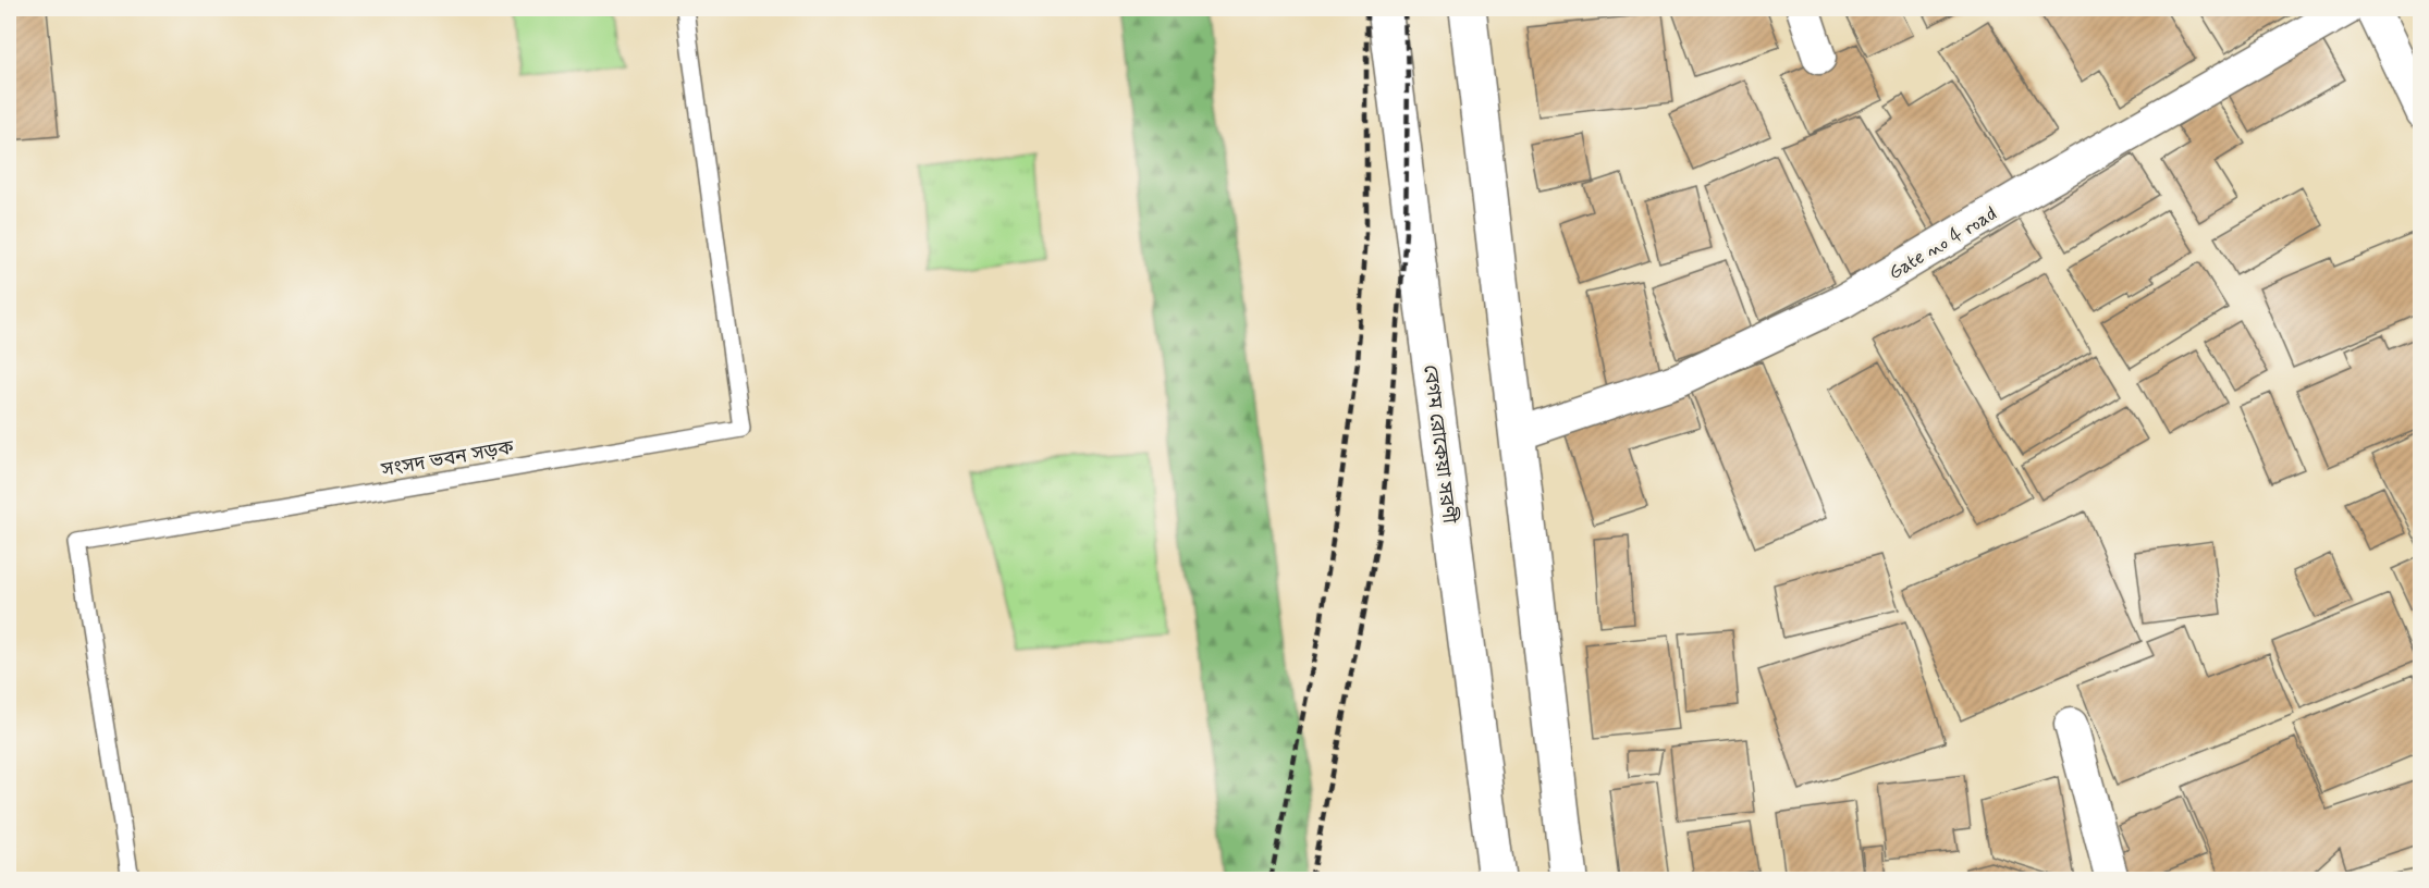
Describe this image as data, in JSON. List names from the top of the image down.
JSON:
{
  "streets": {
    "main road": ["বেগম রোকেয়া সরণী"],
    "street": ["Gate no 4 road"],
    "lane": ["সংসদ ভবন সড়ক"]
  }
}
